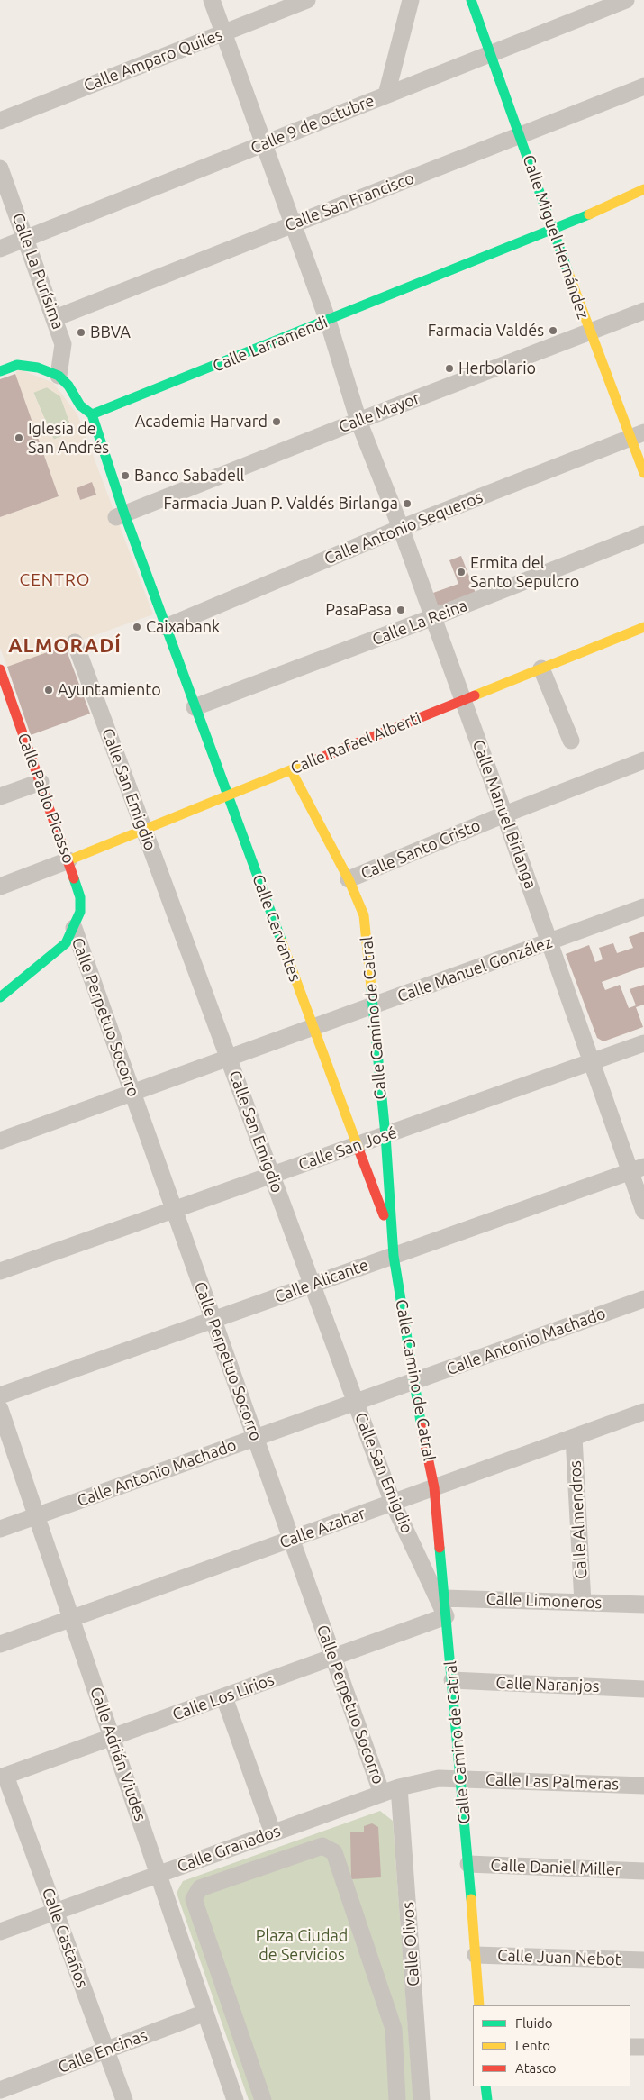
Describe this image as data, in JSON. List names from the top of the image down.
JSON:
{
  "streets": {
    "main road": [
      "Calle Miguel Hernández",
      "Calle Larramendi",
      "Calle Rafael Alberti",
      "Calle Pablo Picasso",
      "Calle Cervantes",
      "Calle Camino de Catral"
    ],
    "street": [
      "Calle Amparo Quiles",
      "Calle 9 de octubre",
      "Calle San Francisco",
      "Calle La Purísima",
      "Calle Mayor",
      "Calle Antonio Sequeros",
      "Calle La Reina",
      "Calle San Emigdio",
      "Calle Manuel Birlanga",
      "Calle Santo Cristo",
      "Calle Manuel González",
      "Calle Perpetuo Socorro",
      "Calle San José",
      "Calle Alicante",
      "Calle Antonio Machado",
      "Calle Almendros",
      "Calle Azahar",
      "Calle Limoneros",
      "Calle Naranjos",
      "Calle Los Lirios",
      "Calle Adrián Viudes",
      "Calle Las Palmeras",
      "Calle Granados",
      "Calle Daniel Miller",
      "Calle Castaños",
      "Calle Olivos",
      "Calle Juan Nebot",
      "Calle Encinas"
    ]
  },
  "crossings": [
    ["Calle Amparo Quiles", "Calle Manuel Birlanga"],
    ["Calle 9 de octubre", "Calle Miguel Hernández"],
    ["Calle 9 de octubre", "Calle La Purísima"],
    ["Calle 9 de octubre", "Calle Manuel Birlanga"],
    ["Calle San Francisco", "Calle Miguel Hernández"],
    ["Calle San Francisco", "Calle La Purísima"],
    ["Calle San Francisco", "Calle Manuel Birlanga"],
    ["Calle Miguel Hernández", "Calle Larramendi"],
    ["Calle Miguel Hernández", "Calle Mayor"],
    ["Calle Miguel Hernández", "Calle Antonio Sequeros"],
    ["Calle Larramendi", "Calle Manuel Birlanga"],
    ["Calle Larramendi", "Calle Cervantes"],
    ["Calle Mayor", "Calle Manuel Birlanga"],
    ["Calle Mayor", "Calle Cervantes"],
    ["Calle Antonio Sequeros", "Calle Manuel Birlanga"],
    ["Calle Antonio Sequeros", "Calle Cervantes"],
    ["Calle La Reina", "Calle Manuel Birlanga"],
    ["Calle La Reina", "Calle Cervantes"],
    ["Calle Rafael Alberti", "Calle San Emigdio"],
    ["Calle Rafael Alberti", "Calle Pablo Picasso"],
    ["Calle Rafael Alberti", "Calle Manuel Birlanga"],
    ["Calle Rafael Alberti", "Calle Cervantes"],
    ["Calle Rafael Alberti", "Calle Camino de Catral"],
    ["Calle San Emigdio", "Calle Manuel González"],
    ["Calle San Emigdio", "Calle Camino de Catral"],
    ["Calle San Emigdio", "Calle San José"],
    ["Calle San Emigdio", "Calle Alicante"],
    ["Calle San Emigdio", "Calle Antonio Machado"],
    ["Calle San Emigdio", "Calle Azahar"],
    ["Calle San Emigdio", "Calle Los Lirios"],
    ["Calle Pablo Picasso", "Calle Perpetuo Socorro"],
    ["Calle Manuel Birlanga", "Calle Santo Cristo"],
    ["Calle Manuel Birlanga", "Calle Manuel González"],
    ["Calle Manuel Birlanga", "Calle San José"],
    ["Calle Manuel Birlanga", "Calle Alicante"],
    ["Calle Santo Cristo", "Calle Camino de Catral"],
    ["Calle Cervantes", "Calle Manuel González"],
    ["Calle Cervantes", "Calle Camino de Catral"],
    ["Calle Cervantes", "Calle San José"],
    ["Calle Cervantes", "Calle Alicante"],
    ["Calle Manuel González", "Calle Perpetuo Socorro"],
    ["Calle Manuel González", "Calle Camino de Catral"],
    ["Calle Perpetuo Socorro", "Calle San José"],
    ["Calle Perpetuo Socorro", "Calle Alicante"],
    ["Calle Perpetuo Socorro", "Calle Antonio Machado"],
    ["Calle Perpetuo Socorro", "Calle Azahar"],
    ["Calle Perpetuo Socorro", "Calle Los Lirios"],
    ["Calle Perpetuo Socorro", "Calle Granados"],
    ["Calle Camino de Catral", "Calle San José"],
    ["Calle Camino de Catral", "Calle Alicante"],
    ["Calle Camino de Catral", "Calle Antonio Machado"],
    ["Calle Camino de Catral", "Calle Azahar"],
    ["Calle Camino de Catral", "Calle Limoneros"],
    ["Calle Camino de Catral", "Calle Naranjos"],
    ["Calle Camino de Catral", "Calle Los Lirios"],
    ["Calle Camino de Catral", "Calle Las Palmeras"],
    ["Calle Camino de Catral", "Calle Granados"],
    ["Calle Camino de Catral", "Calle Daniel Miller"],
    ["Calle Camino de Catral", "Calle Juan Nebot"],
    ["Calle Antonio Machado", "Calle Adrián Viudes"],
    ["Calle Almendros", "Calle Azahar"],
    ["Calle Almendros", "Calle Limoneros"],
    ["Calle Azahar", "Calle Adrián Viudes"],
    ["Calle Los Lirios", "Calle Adrián Viudes"],
    ["Calle Los Lirios", "Calle Castaños"],
    ["Calle Adrián Viudes", "Calle Granados"],
    ["Calle Adrián Viudes", "Calle Encinas"],
    ["Calle Las Palmeras", "Calle Granados"],
    ["Calle Granados", "Calle Castaños"],
    ["Calle Granados", "Calle Olivos"],
    ["Calle Castaños", "Calle Encinas"]
  ],
  "districts": ["CENTRO", "ALMORADÍ"],
  "parks": ["Plaza Ciudad de Servicios"],
  "places": [
    "Farmacia Valdés",
    "BBVA",
    "Herbolario",
    "Academia Harvard",
    "Iglesia de San Andrés",
    "Banco Sabadell",
    "Farmacia Juan P. Valdés Birlanga",
    "Ermita del Santo Sepulcro",
    "PasaPasa",
    "Caixabank",
    "Ayuntamiento"
  ],
  "legend": ["Fluido", "Lento", "Atasco"]
}
